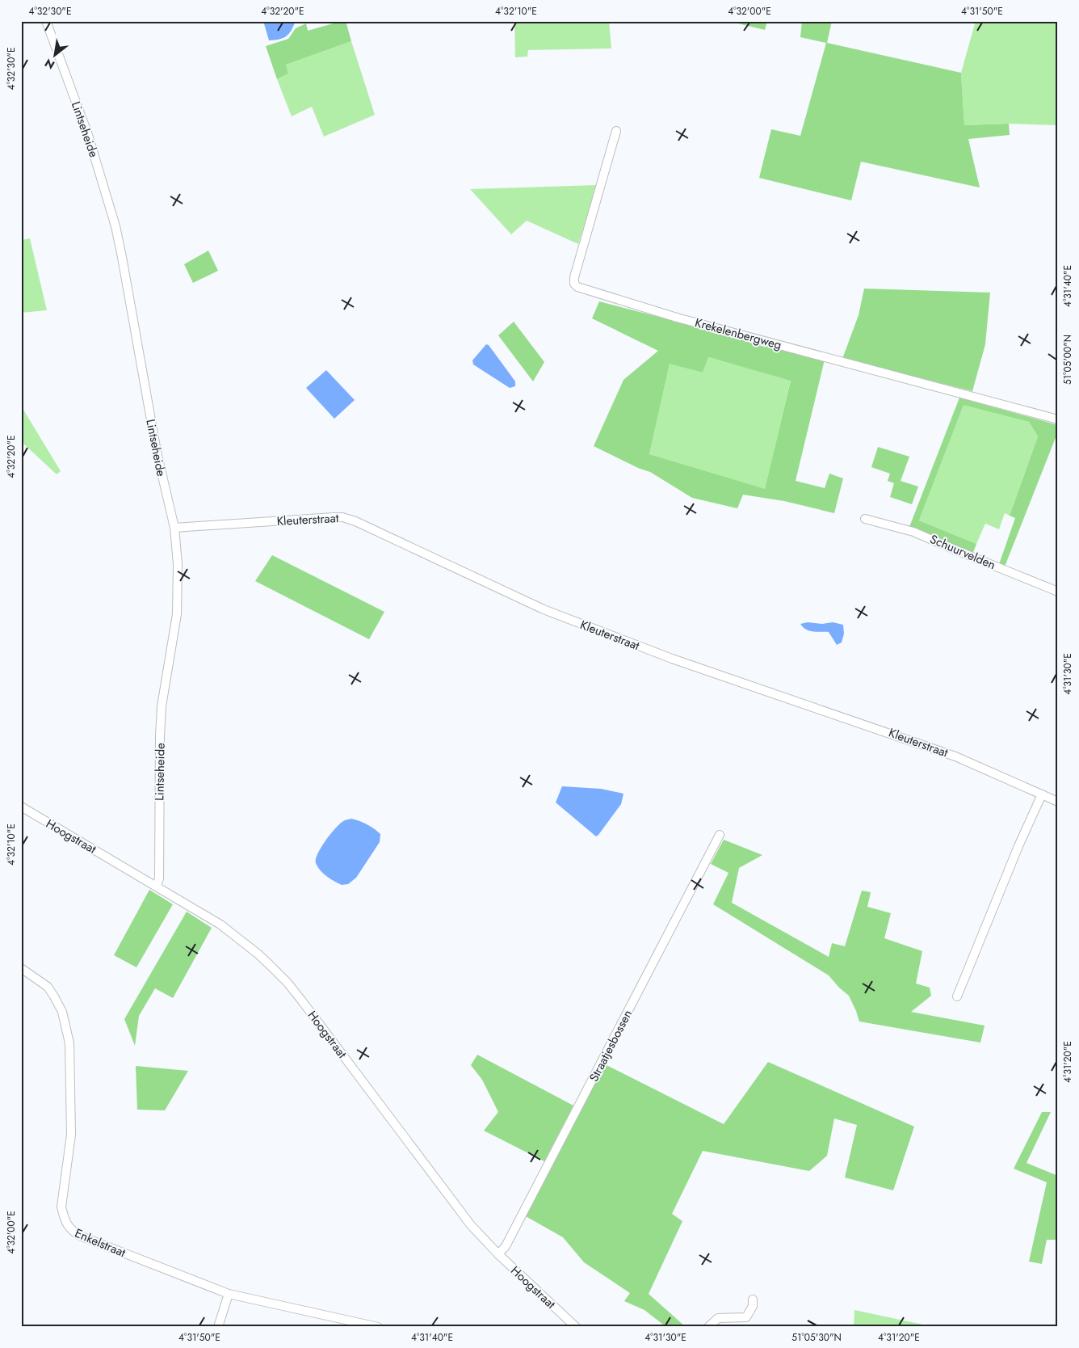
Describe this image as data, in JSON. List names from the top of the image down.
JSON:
{
  "streets": {
    "street": [
      "Lintseheide",
      "Krekelenbergweg",
      "Kleuterstraat",
      "Schuurvelden",
      "Hoogstraat",
      "Straatjesbossen",
      "Enkelstraat"
    ]
  },
  "crossings": [
    ["Lintseheide", "Kleuterstraat"],
    ["Lintseheide", "Hoogstraat"],
    ["Hoogstraat", "Straatjesbossen"]
  ],
  "north": "bottom left",
  "coordinates": [
    "4°32'30\"E",
    "4°32'20\"E",
    "4°32'10\"E",
    "4°32'00\"E",
    "4°31'50\"E",
    "4°31'40\"E",
    "51°05'00\"N",
    "4°31'30\"E",
    "4°31'20\"E",
    "51°05'30\"N"
  ]
}
